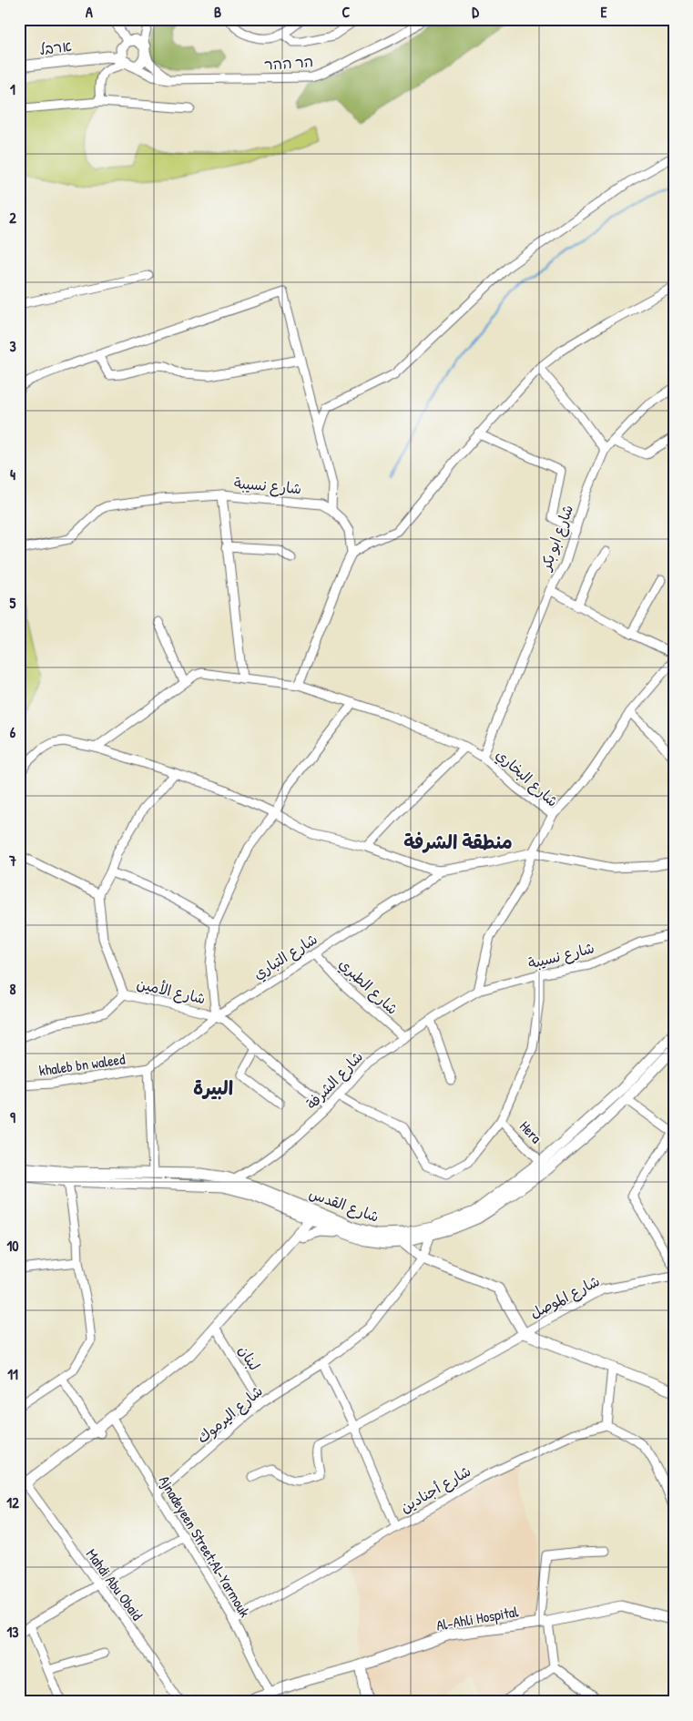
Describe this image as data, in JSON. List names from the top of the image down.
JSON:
{
  "streets": {
    "main road": ["ארבל", "شارع القدس", "Al-Ahli Hospital"],
    "street": [
      "הר ההר",
      "شارع نسيبة",
      "شارع ابو بكر",
      "شارع البخاري",
      "شارع التباري",
      "شارع الطبري",
      "شارع الأمين",
      "khaleb bn waleed",
      "شارع الشرفة",
      "Hera",
      "شارع الموصل",
      "لبنان",
      "شارع اليرموك",
      "شارع أجنادين",
      "Ajnadeyeen Street;Al-Yarmouk",
      "Mahdi Abu Obaid"
    ]
  },
  "crossings": [
    ["ארבל", "הר ההר"],
    ["شارع نسيبة", "شارع البخاري"],
    ["شارع نسيبة", "شارع الشرفة"],
    ["شارع ابو بكر", "شارع البخاري"],
    ["شارع البخاري", "شارع الشرفة"],
    ["شارع التباري", "شارع الطبري"],
    ["شارع التباري", "شارع الأمين"],
    ["شارع التباري", "khaleb bn waleed"],
    ["شارع الطبري", "شارع الشرفة"],
    ["شارع الشرفة", "شارع القدس"],
    ["Hera", "شارع القدس"],
    ["شارع القدس", "شارع اليرموك"],
    ["لبنان", "شارع اليرموك"],
    ["شارع اليرموك", "Ajnadeyeen Street;Al-Yarmouk"],
    ["شارع أجنادين", "Ajnadeyeen Street;Al-Yarmouk"],
    ["Ajnadeyeen Street;Al-Yarmouk", "Al-Ahli Hospital"]
  ],
  "districts": ["منطقة الشرفة", "البيرة"],
  "grid": {
    "columns": [
      "A",
      "B",
      "C",
      "D",
      "E"
    ],
    "rows": [
      "1",
      "2",
      "3",
      "4",
      "5",
      "6",
      "7",
      "8",
      "9",
      "10",
      "11",
      "12",
      "13"
    ]
  }
}
